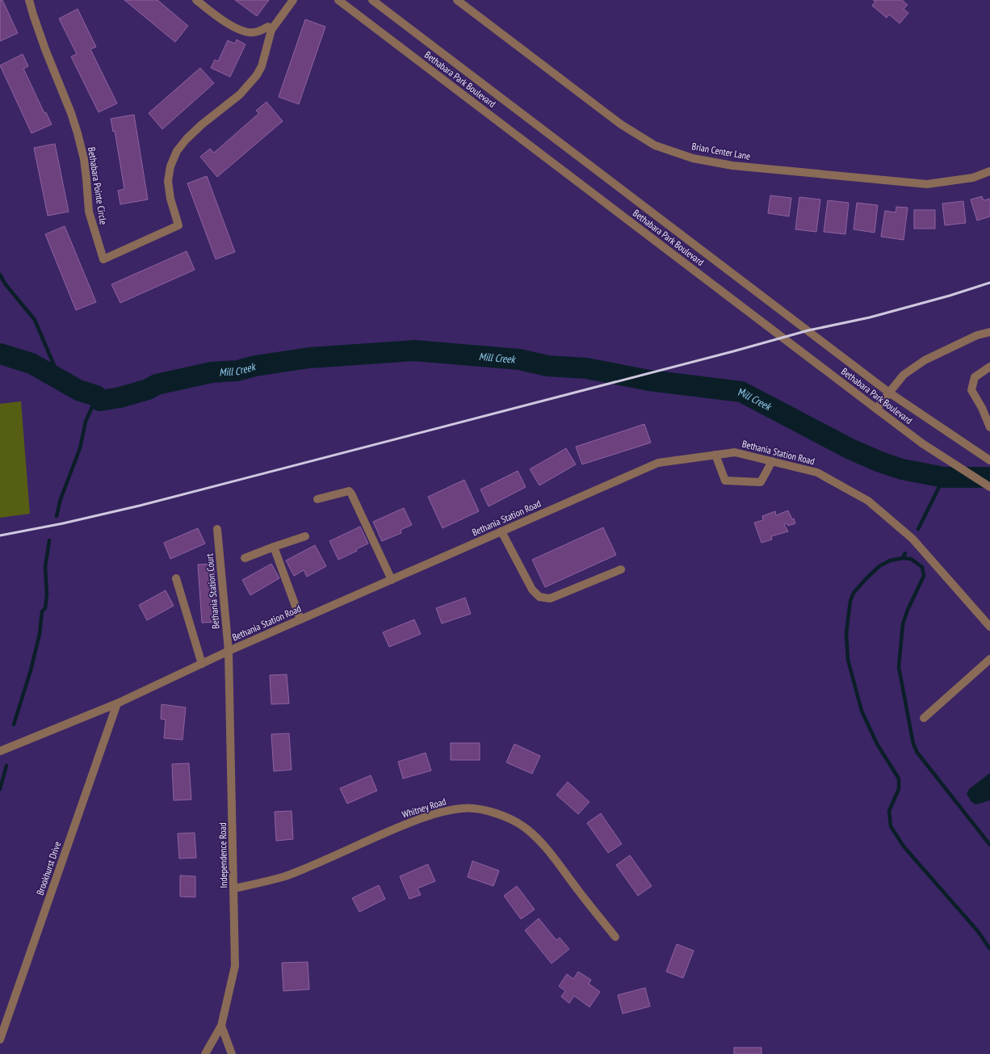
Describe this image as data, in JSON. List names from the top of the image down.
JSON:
{
  "streets": {
    "street": [
      "Bethabara Park Boulevard",
      "Brian Center Lane",
      "Bethabara Pointe Circle",
      "Bethania Station Road",
      "Bethania Station Court",
      "Whitney Road",
      "Independence Road",
      "Brookhurst Drive"
    ]
  },
  "crossings": [
    ["Bethania Station Road", "Bethania Station Court"],
    ["Bethania Station Road", "Independence Road"],
    ["Bethania Station Road", "Brookhurst Drive"],
    ["Bethania Station Court", "Independence Road"],
    ["Whitney Road", "Independence Road"]
  ],
  "water": ["Mill Creek"]
}
